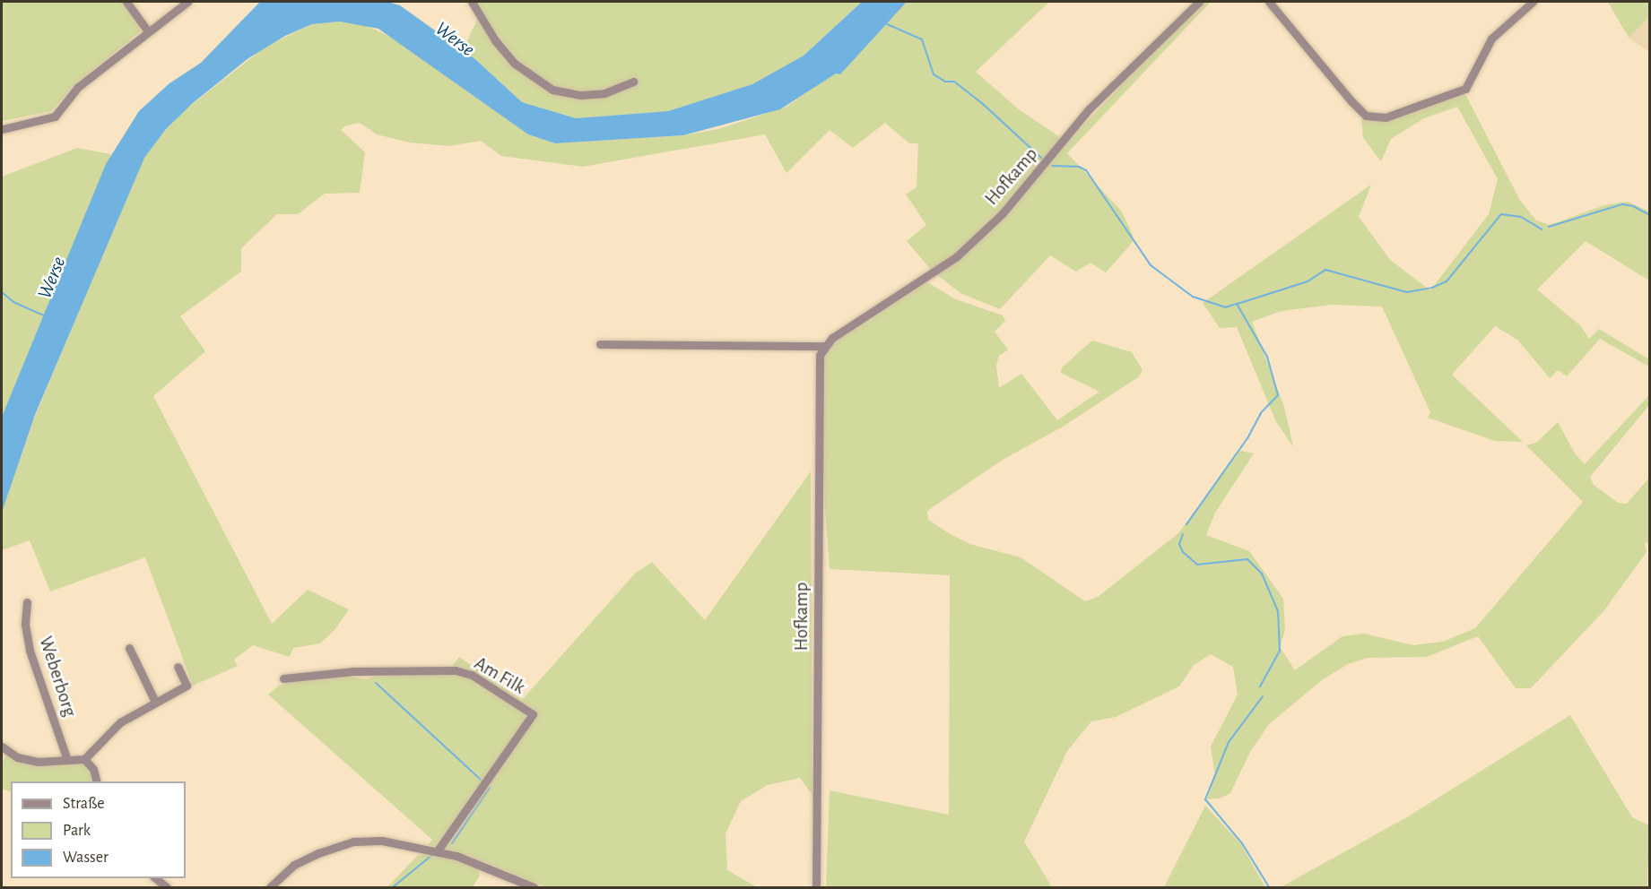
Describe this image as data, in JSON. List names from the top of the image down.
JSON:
{
  "streets": {
    "street": ["Hofkamp", "Am Filk", "Weberborg"]
  },
  "water": ["Werse"],
  "legend": ["Straße", "Park", "Wasser"]
}
